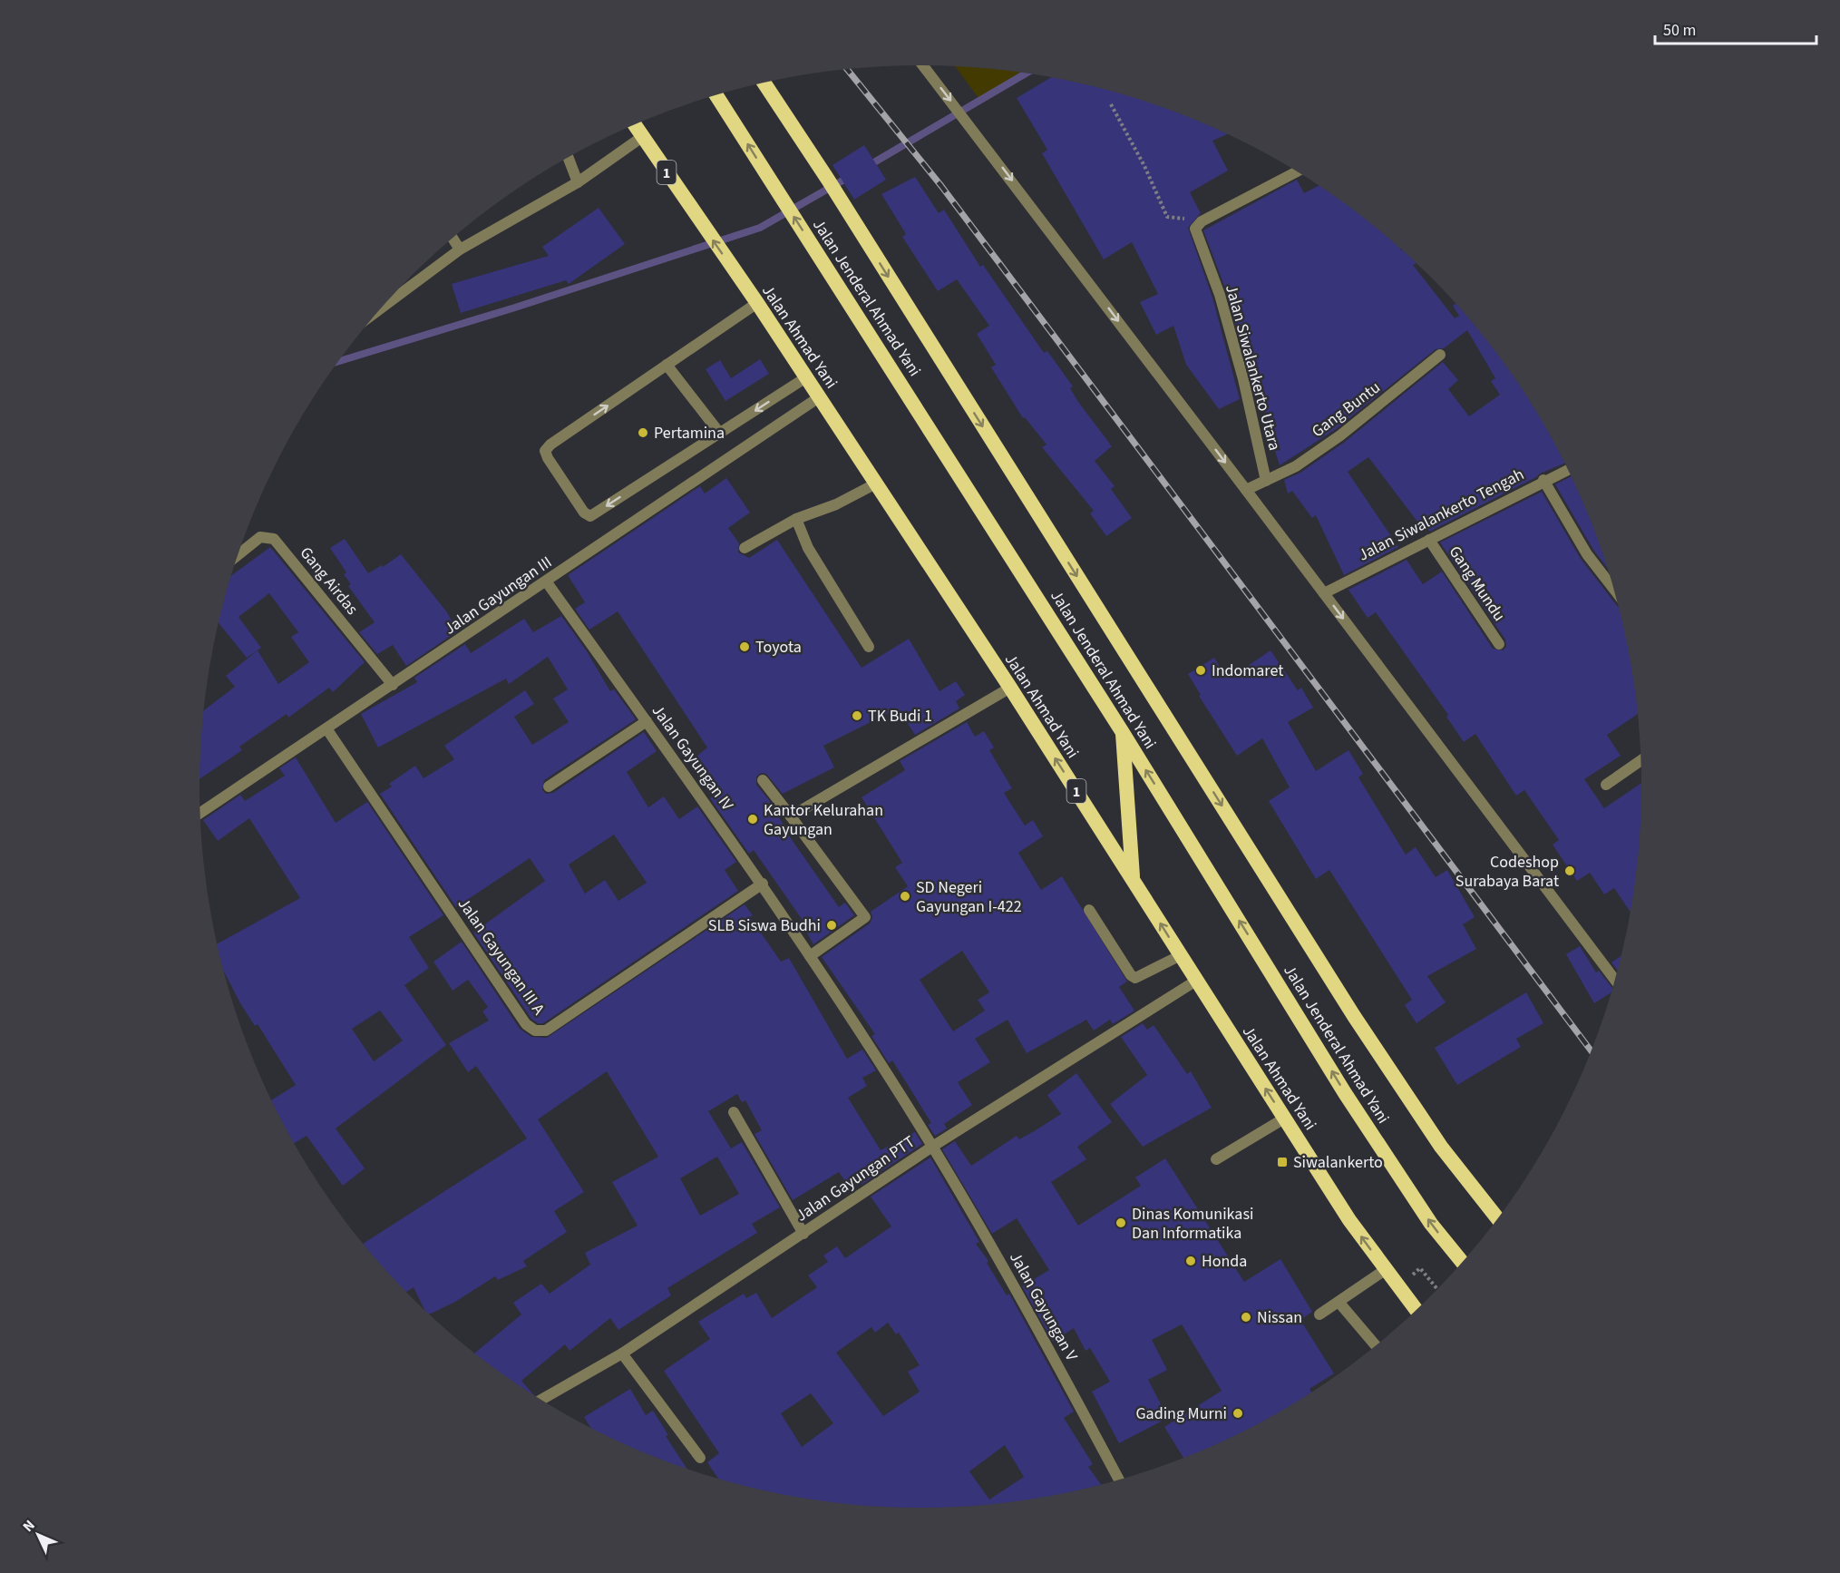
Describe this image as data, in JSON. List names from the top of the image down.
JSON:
{
  "streets": {
    "highway": ["1", "Jalan Jenderal Ahmad Yani", "Jalan Ahmad Yani"],
    "street": [
      "Jalan Siwalankerto Utara",
      "Gang Buntu",
      "Jalan Siwalankerto Tengah",
      "Gang Airdas",
      "Gang Mundu",
      "Jalan Gayungan III",
      "Jalan Gayungan IV",
      "Jalan Gayungan III A",
      "Jalan Gayungan PTT",
      "Jalan Gayungan V"
    ]
  },
  "crossings": [
    ["Jalan Ahmad Yani", "Jalan Gayungan III"],
    ["Jalan Ahmad Yani", "Jalan Gayungan PTT"],
    ["Jalan Siwalankerto Utara", "Gang Buntu"],
    ["Jalan Siwalankerto Tengah", "Gang Mundu"],
    ["Gang Airdas", "Jalan Gayungan III"],
    ["Jalan Gayungan III", "Jalan Gayungan IV"],
    ["Jalan Gayungan III", "Jalan Gayungan III A"],
    ["Jalan Gayungan IV", "Jalan Gayungan III A"],
    ["Jalan Gayungan IV", "Jalan Gayungan PTT"],
    ["Jalan Gayungan IV", "Jalan Gayungan V"],
    ["Jalan Gayungan PTT", "Jalan Gayungan V"]
  ],
  "one_way": ["Jalan Ahmad Yani"],
  "places": {
    "other": [
      "Pertamina",
      "Toyota",
      "Indomaret",
      "TK Budi 1",
      "Kantor Kelurahan Gayungan",
      "Codeshop Surabaya Barat",
      "SD Negeri Gayungan I-422",
      "SLB Siswa Budhi",
      "Dinas Komunikasi Dan Informatika",
      "Honda",
      "Nissan",
      "Gading Murni"
    ],
    "transit": ["Siwalankerto"]
  },
  "scale_bar": "50 m",
  "north": "top left"
}
